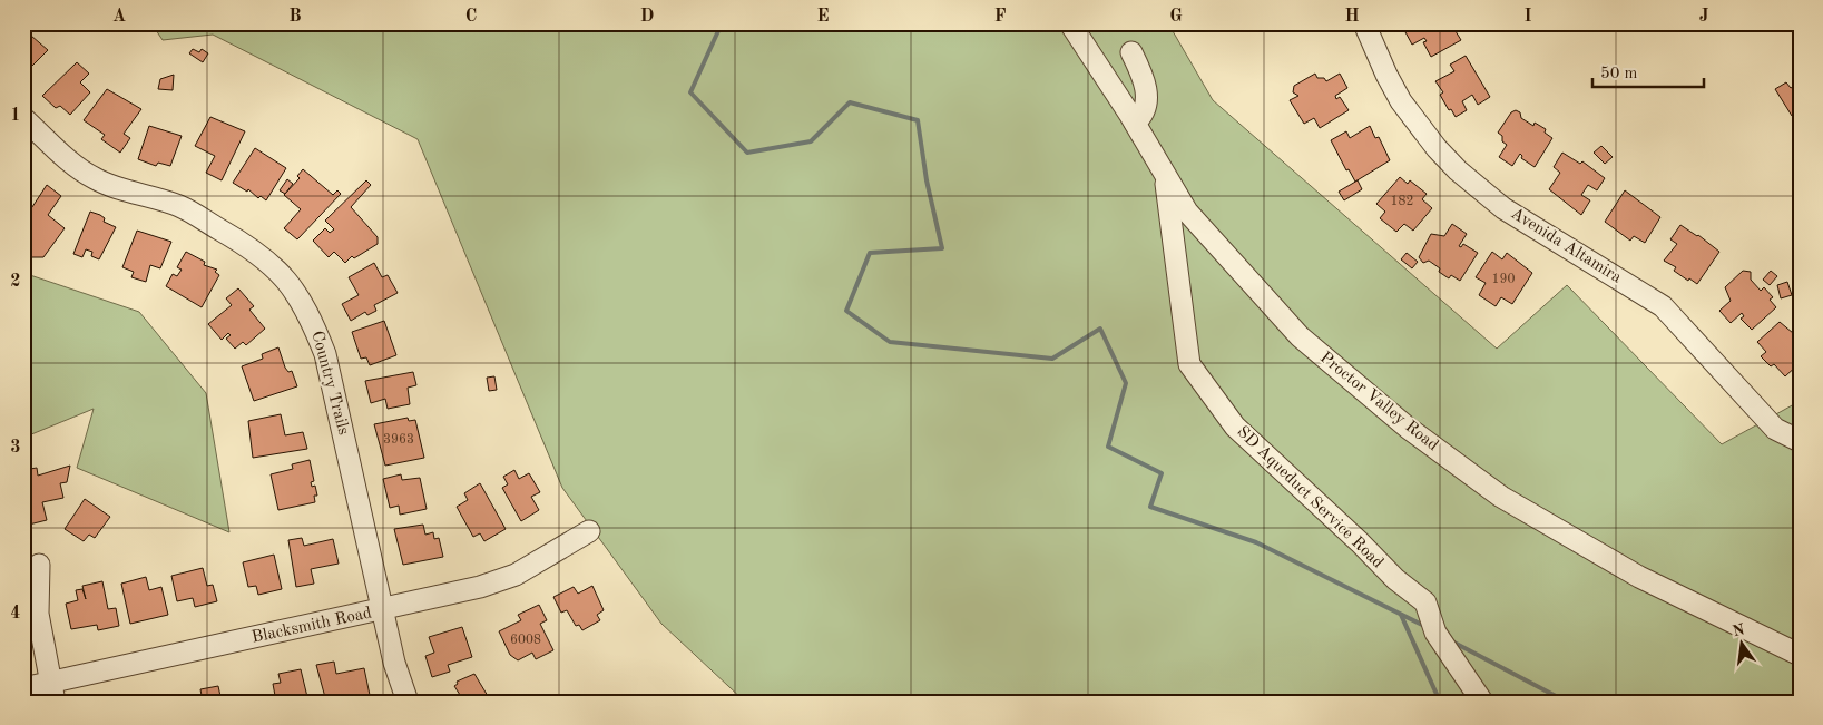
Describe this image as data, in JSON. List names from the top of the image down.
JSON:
{
  "streets": {
    "street": [
      "Avenida Altamira",
      "Country Trails",
      "Proctor Valley Road",
      "SD Aqueduct Service Road",
      "Blacksmith Road"
    ]
  },
  "crossings": [
    ["Country Trails", "Blacksmith Road"],
    ["Proctor Valley Road", "SD Aqueduct Service Road"]
  ],
  "house_numbers": [
    "182",
    "190",
    "3963",
    "6008"
  ],
  "scale_bar": "50 m",
  "north": "top",
  "grid": {
    "columns": [
      "A",
      "B",
      "C",
      "D",
      "E",
      "F",
      "G",
      "H",
      "I",
      "J"
    ],
    "rows": [
      "1",
      "2",
      "3",
      "4"
    ]
  }
}
